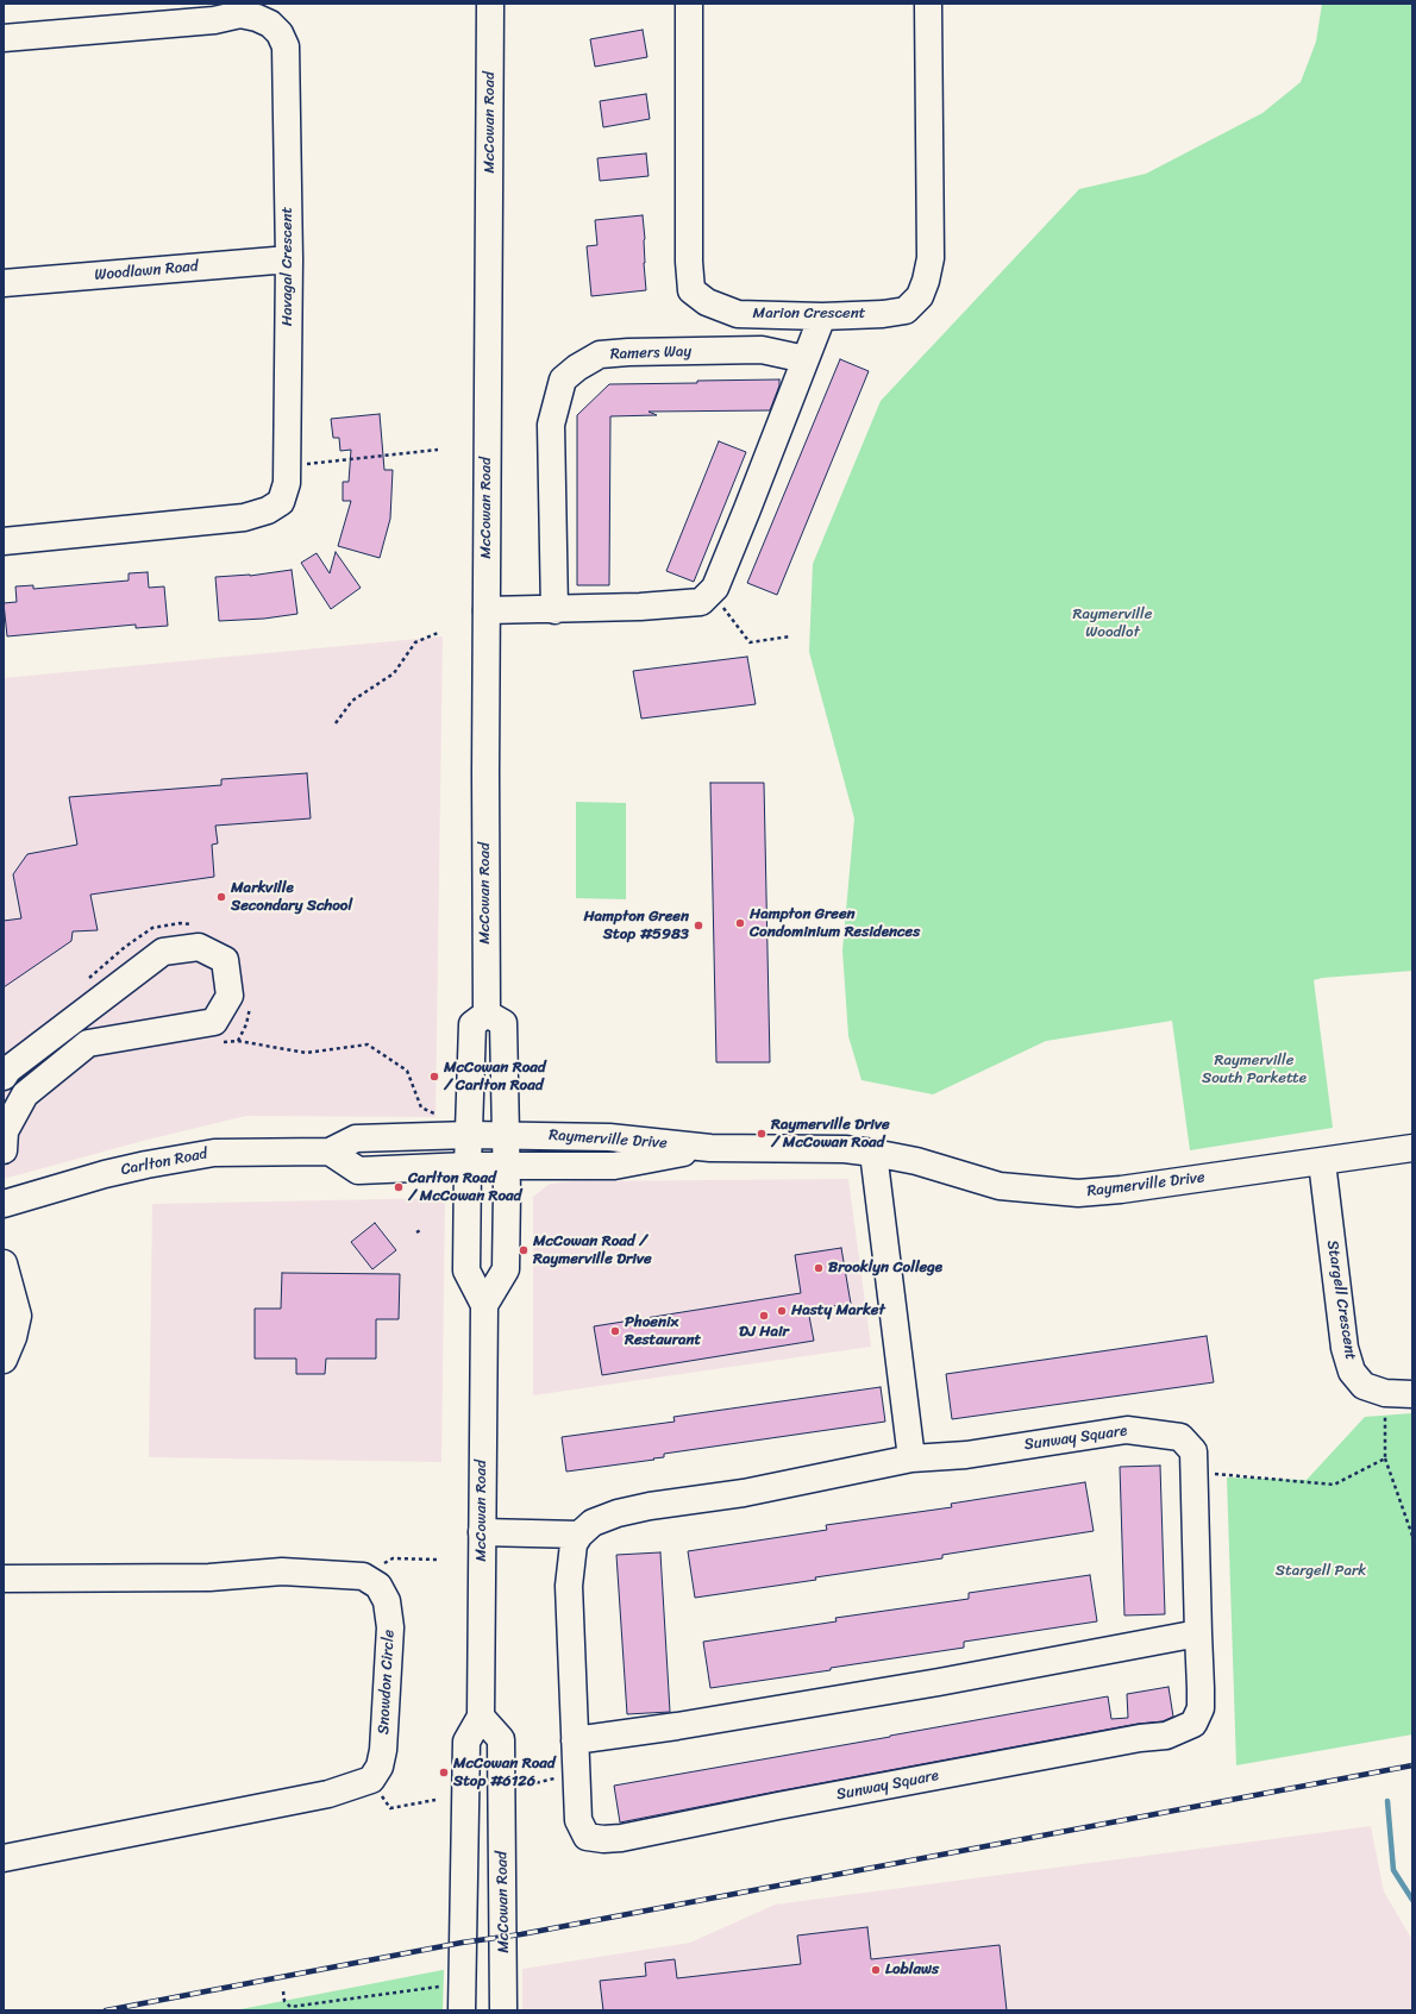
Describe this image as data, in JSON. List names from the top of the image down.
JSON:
{
  "streets": {
    "street": [
      "McCowan Road",
      "Havagal Crescent",
      "Woodlawn Road",
      "Marion Crescent",
      "Ramers Way",
      "Raymerville Drive",
      "Carlton Road",
      "Stargell Crescent",
      "Sunway Square",
      "Snowdon Circle"
    ]
  },
  "crossings": [
    ["McCowan Road", "Raymerville Drive"],
    ["McCowan Road", "Carlton Road"],
    ["Havagal Crescent", "Woodlawn Road"],
    ["Raymerville Drive", "Carlton Road"],
    ["Raymerville Drive", "Stargell Crescent"]
  ],
  "parks": ["Raymerville Woodlot", "Raymerville South Parkette", "Stargell Park"],
  "places": [
    "Markville Secondary School",
    "Hampton Green Condominium Residences",
    "Hampton Green Stop #5983",
    "McCowan Road / Carlton Road",
    "Raymerville Drive / McCowan Road",
    "Carlton Road / McCowan Road",
    "McCowan Road / Raymerville Drive",
    "Brooklyn College",
    "Hasty Market",
    "DJ Hair",
    "Phoenix Restaurant",
    "McCowan Road Stop #6126",
    "Loblaws"
  ]
}
